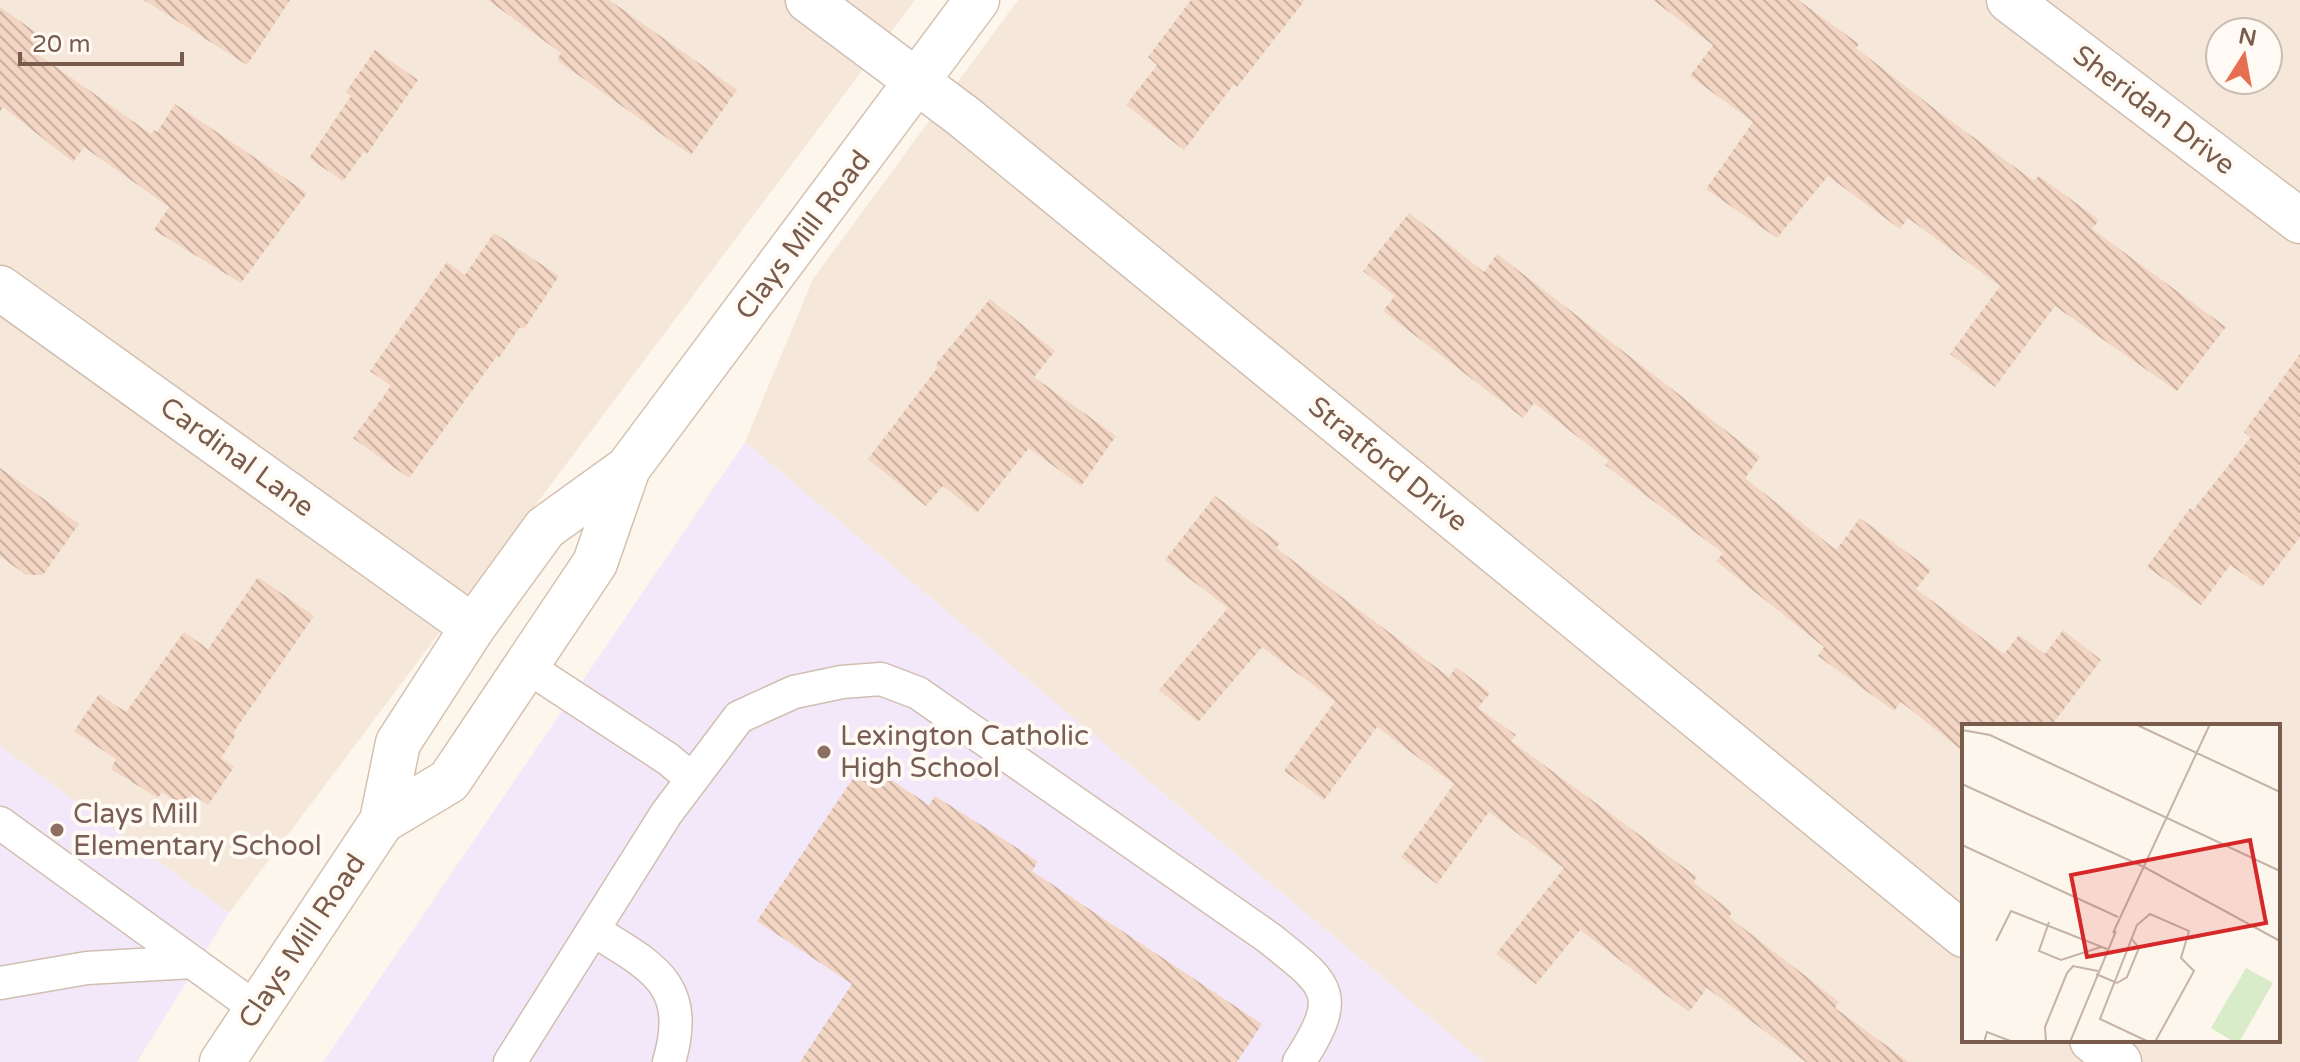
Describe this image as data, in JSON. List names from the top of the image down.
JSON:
{
  "streets": {
    "street": [
      "Sheridan Drive",
      "Clays Mill Road",
      "Cardinal Lane",
      "Stratford Drive"
    ]
  },
  "crossings": [
    ["Clays Mill Road", "Cardinal Lane"],
    ["Clays Mill Road", "Stratford Drive"]
  ],
  "places": ["Lexington Catholic High School", "Clays Mill Elementary School"],
  "scale_bar": "20 m",
  "north": "top"
}
